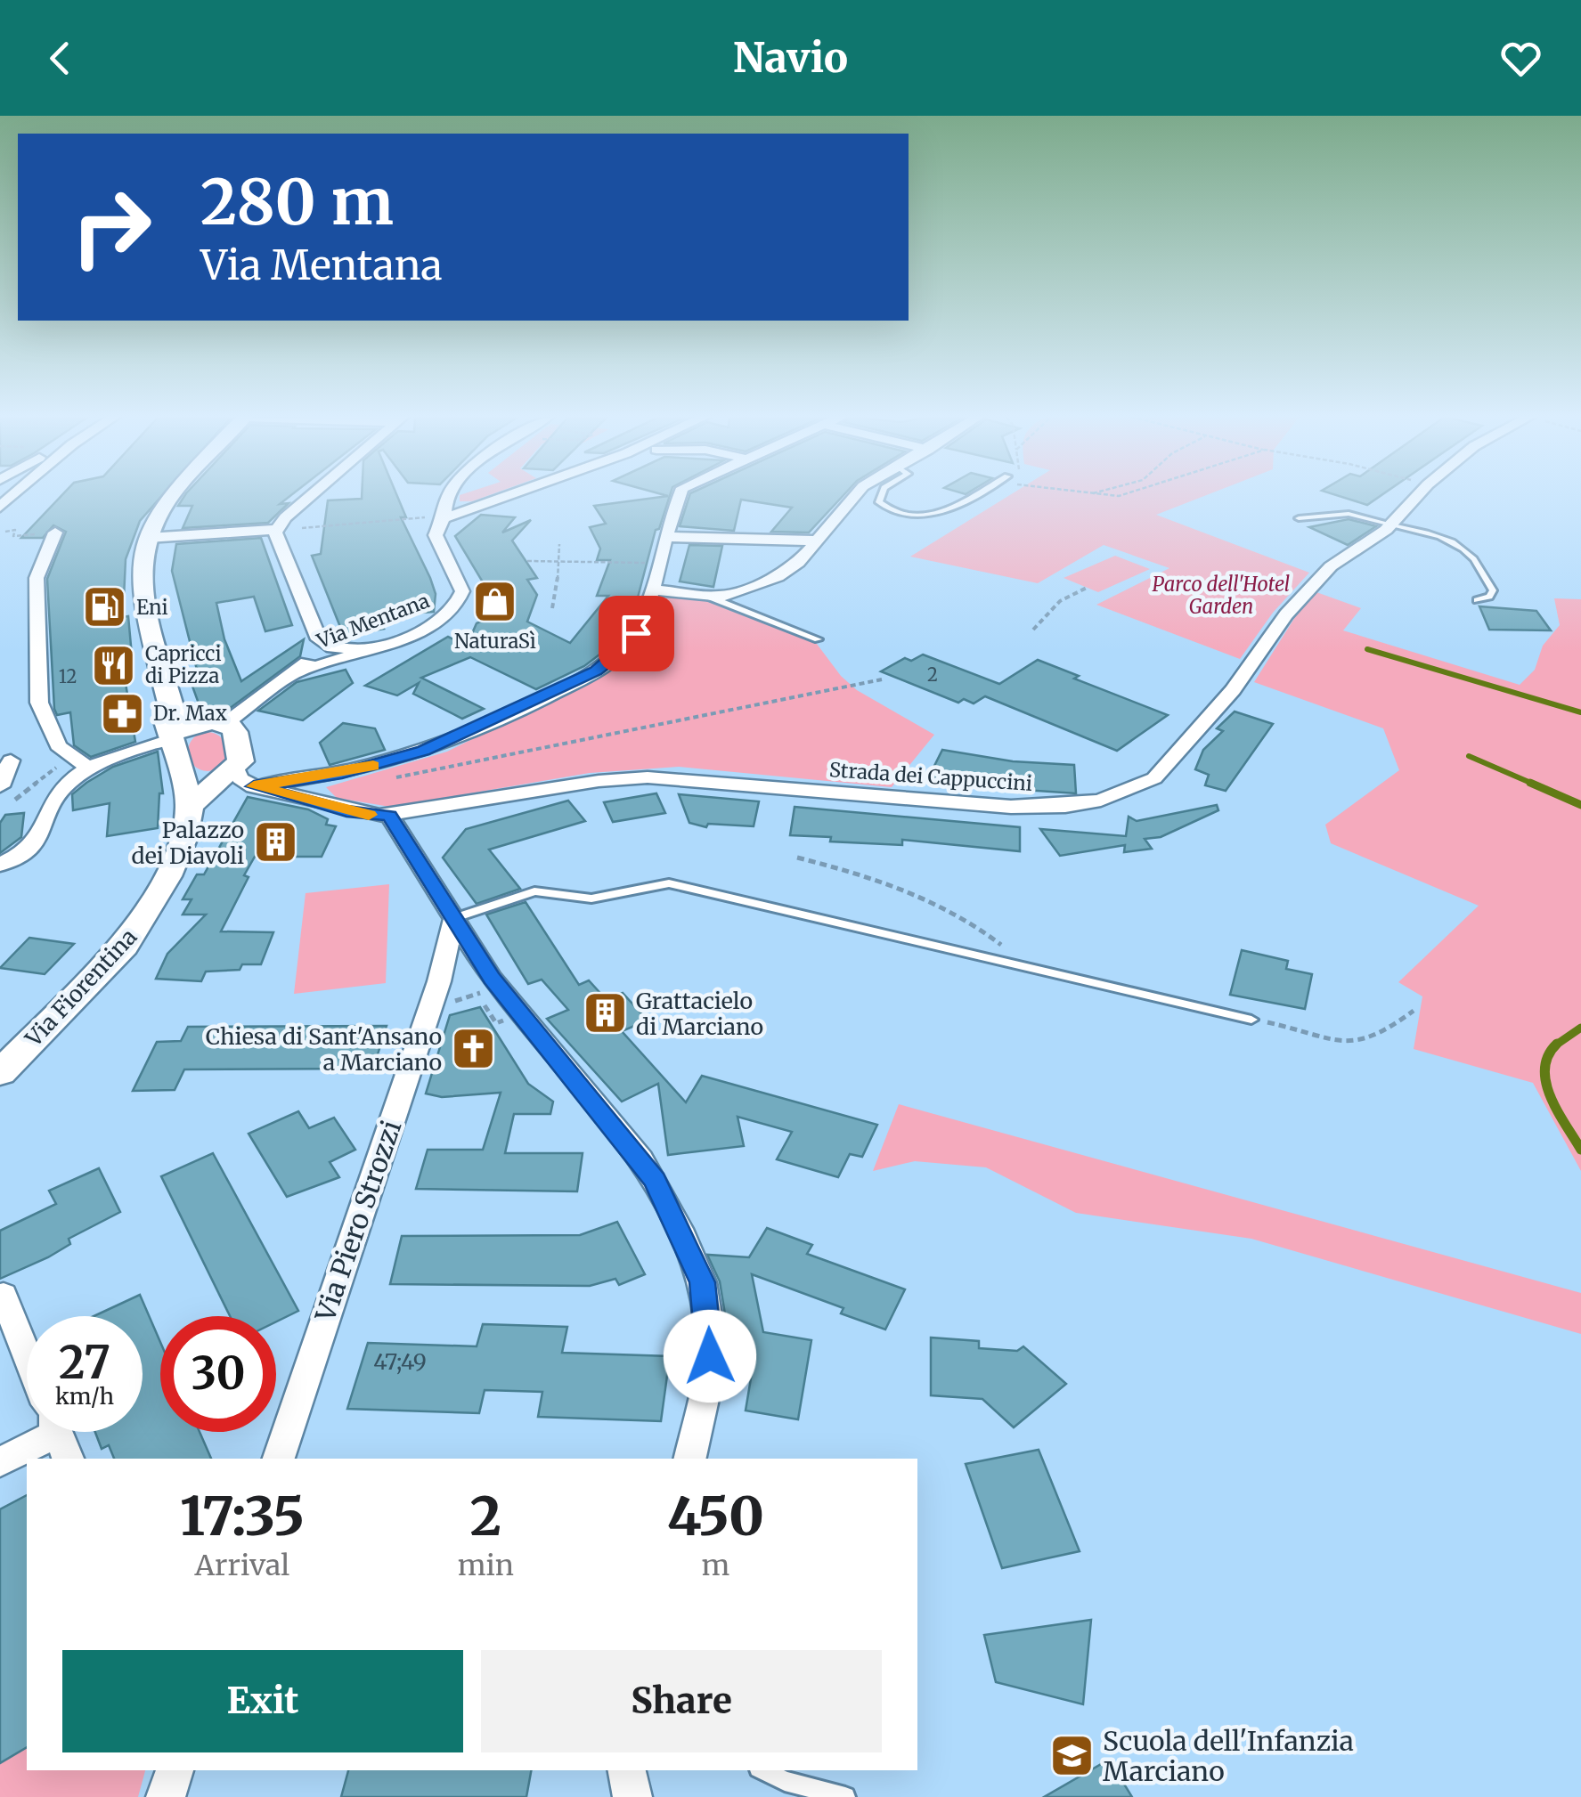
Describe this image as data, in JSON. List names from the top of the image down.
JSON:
{
  "streets": {
    "main road": ["Via Fiorentina"],
    "street": ["Via Mentana", "Strada dei Cappuccini", "Via Piero Strozzi"]
  },
  "parks": ["Parco dell'Hotel Garden"],
  "places": {
    "shop": ["NaturaSì"],
    "fuel station": ["Eni"],
    "restaurant": ["Capricci di Pizza"],
    "pharmacy": ["Dr. Max"],
    "building": ["Palazzo dei Diavoli", "Grattacielo di Marciano"],
    "church": ["Chiesa di Sant'Ansano a Marciano"],
    "school or university": ["Scuola dell'Infanzia Marciano"]
  },
  "house_numbers": ["2", "12", "47;49"],
  "page": {
    "header": "Navio",
    "turn": ["280 m", "Via Mentana"],
    "speed": "27 km/h",
    "limit": "30",
    "eta": [
      "17:35",
      "Arrival",
      "2",
      "min",
      "450",
      "m"
    ],
    "buttons": ["Exit", "Share"]
  }
}
